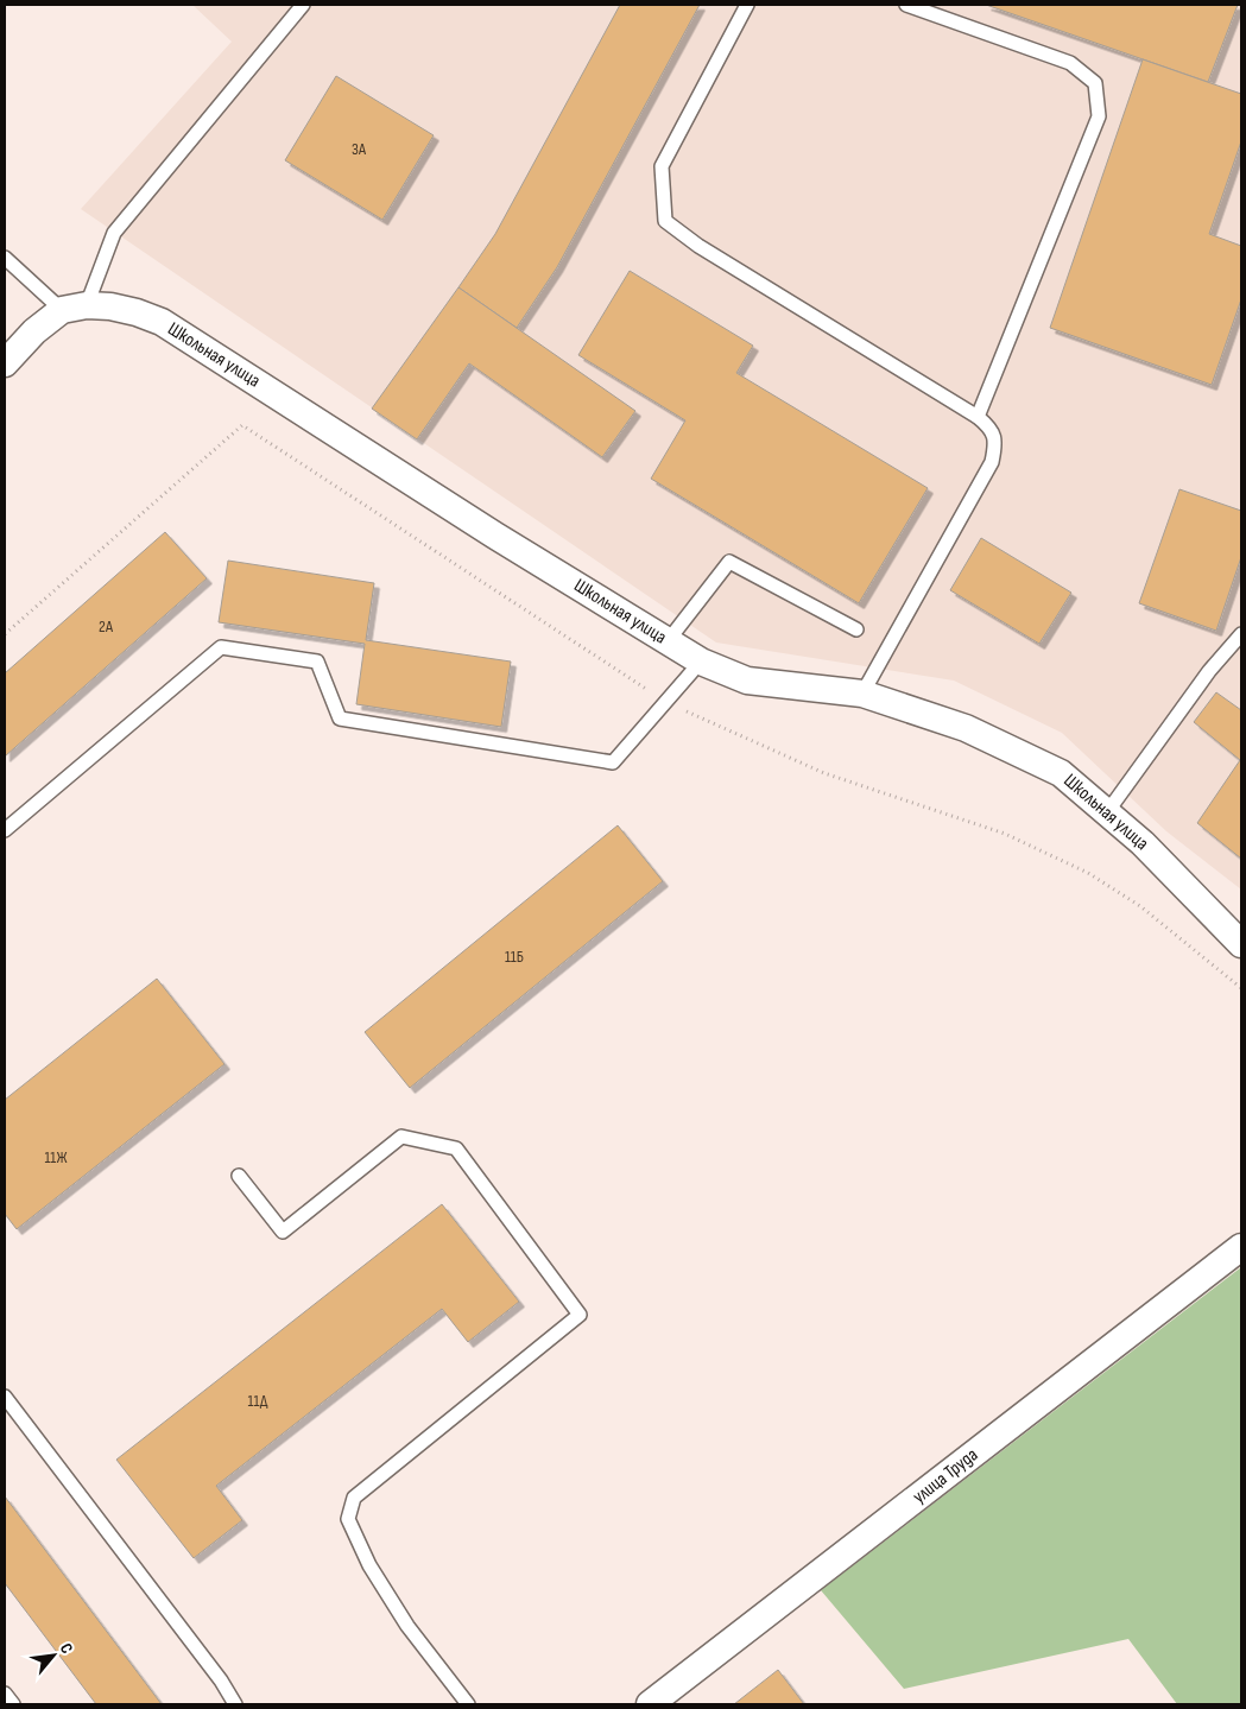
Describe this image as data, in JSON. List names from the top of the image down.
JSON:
{
  "streets": {
    "street": ["Школьная улица", "улица Труда"]
  },
  "house_numbers": [
    "3А",
    "2А",
    "11Б",
    "11Ж",
    "11Д"
  ],
  "north": "top right"
}
